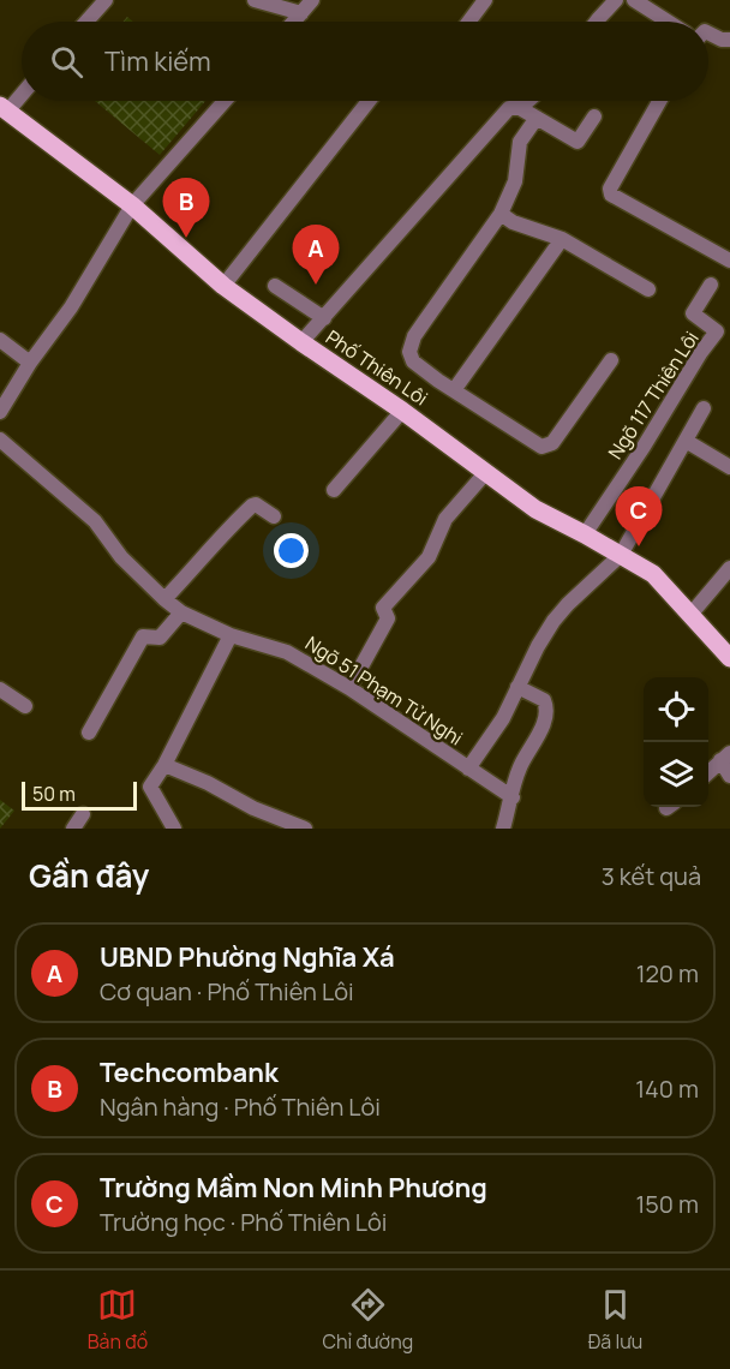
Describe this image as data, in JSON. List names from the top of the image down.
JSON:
{
  "streets": {
    "main road": ["Phố Thiên Lôi"],
    "street": ["Ngõ 117 Thiên Lôi", "Ngõ 51 Phạm Tử Nghi"]
  },
  "crossings": [
    ["Phố Thiên Lôi", "Ngõ 117 Thiên Lôi"]
  ],
  "scale_bar": "50 m",
  "page": {
    "search": "Tìm kiếm",
    "pins": ["B", "A", "C"],
    "scale": "50 m",
    "heading": ["Gần đây", "3 kết quả"],
    "list": [
      {
        "mark": "A",
        "name": "UBND Phường Nghĩa Xá",
        "note": "Cơ quan · Phố Thiên Lôi",
        "value": "120 m"
      },
      {
        "mark": "B",
        "name": "Techcombank",
        "note": "Ngân hàng · Phố Thiên Lôi",
        "value": "140 m"
      },
      {
        "mark": "C",
        "name": "Trường Mầm Non Minh Phương",
        "note": "Trường học · Phố Thiên Lôi",
        "value": "150 m"
      }
    ],
    "nav": ["Bản đồ", "Chỉ đường", "Đã lưu"]
  }
}
